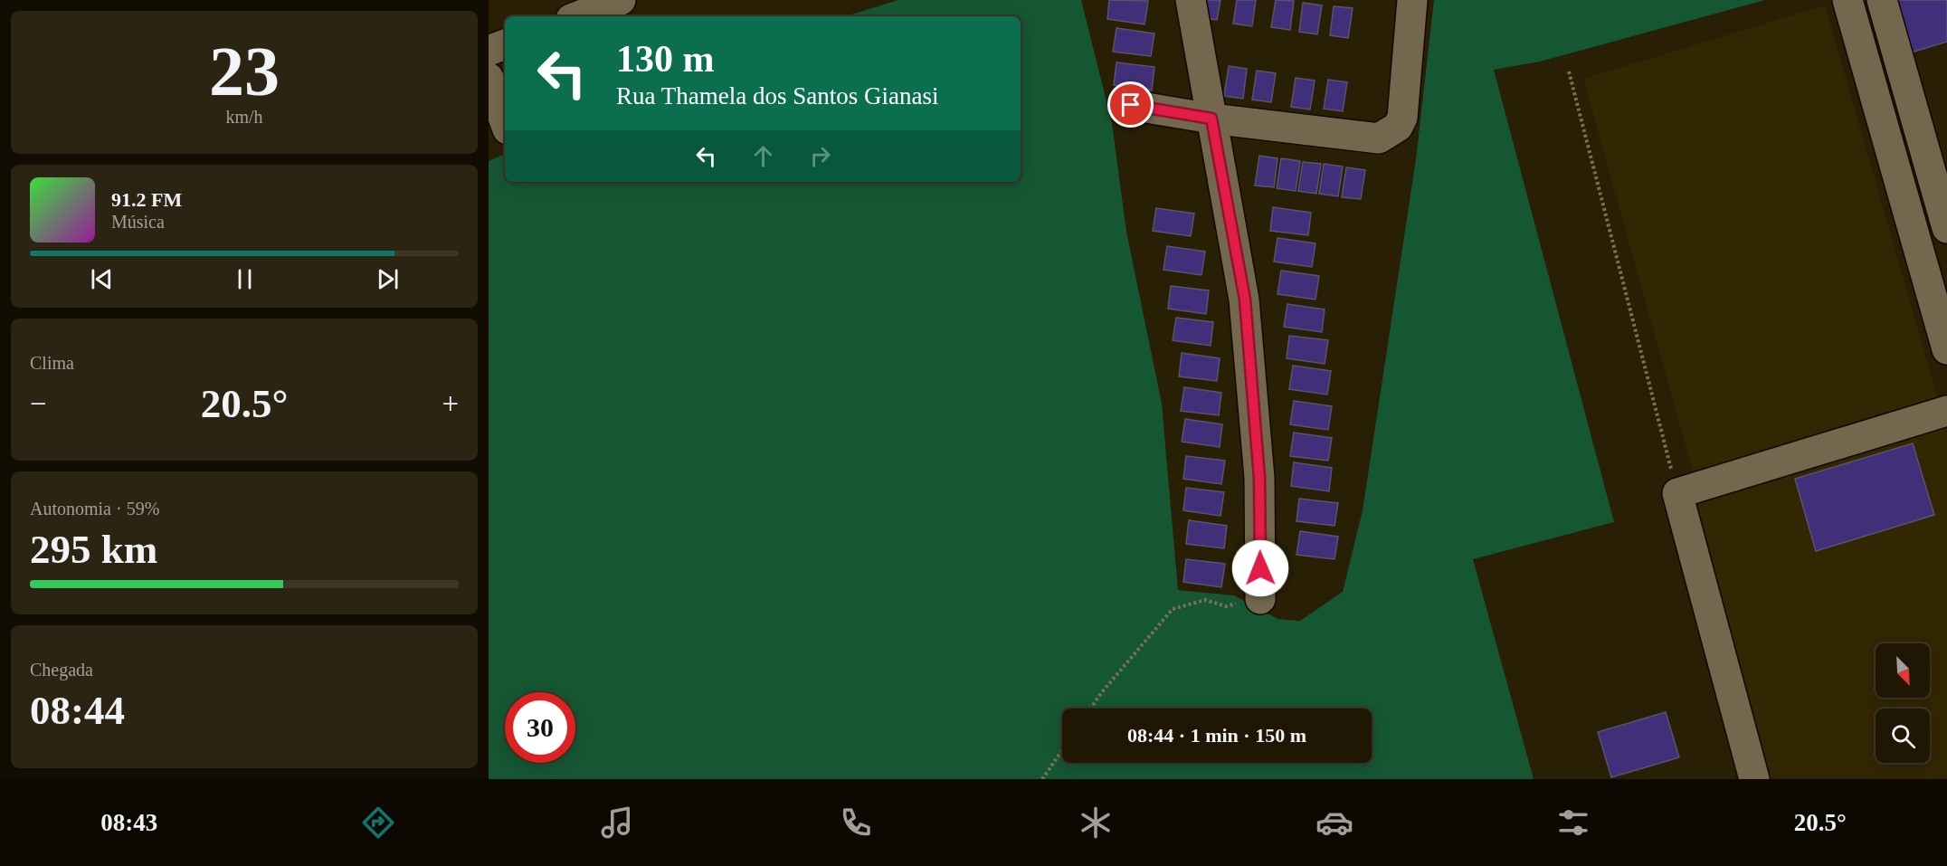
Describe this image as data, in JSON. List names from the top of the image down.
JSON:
{
  "north": "bottom right",
  "page": {
    "tile": [
      ["23", "km/h"],
      "Clima",
      ["Autonomia · 59%", "295 km"],
      ["Chegada", "08:44"]
    ],
    "turn": ["130 m", "Rua Thamela dos Santos Gianasi"],
    "song": ["91.2 FM", "Música"],
    "heat": ["−", "20.5°", "+"],
    "limit": "30",
    "trip": "08:44 · 1 min · 150 m",
    "tabs": ["08:43", "20.5°"]
  }
}
